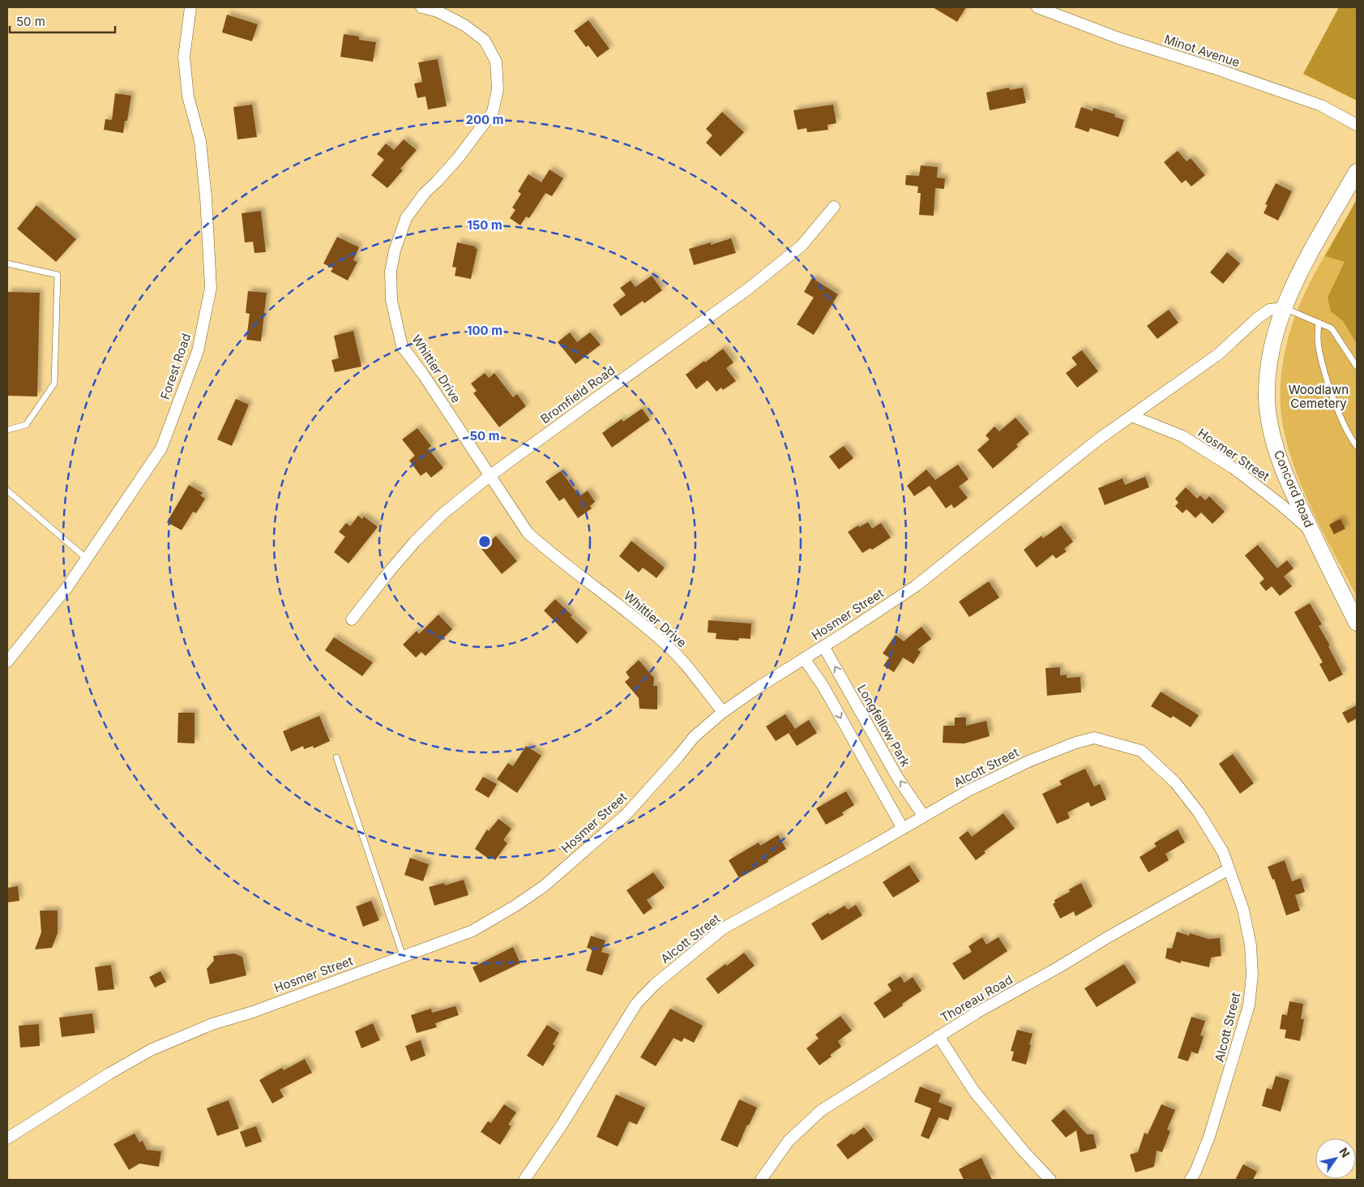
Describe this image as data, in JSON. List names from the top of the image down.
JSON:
{
  "streets": {
    "street": [
      "Minot Avenue",
      "Forest Road",
      "Whittier Drive",
      "Bromfield Road",
      "Hosmer Street",
      "Concord Road",
      "Longfellow Park",
      "Alcott Street",
      "Thoreau Road"
    ]
  },
  "crossings": [
    ["Whittier Drive", "Bromfield Road"],
    ["Whittier Drive", "Hosmer Street"],
    ["Hosmer Street", "Concord Road"],
    ["Hosmer Street", "Longfellow Park"],
    ["Longfellow Park", "Alcott Street"],
    ["Alcott Street", "Thoreau Road"]
  ],
  "parks": ["Woodlawn Cemetery"],
  "scale_bar": "50 m",
  "north": "top right",
  "rings": [
    "200 m",
    "150 m",
    "100 m",
    "50 m"
  ]
}
